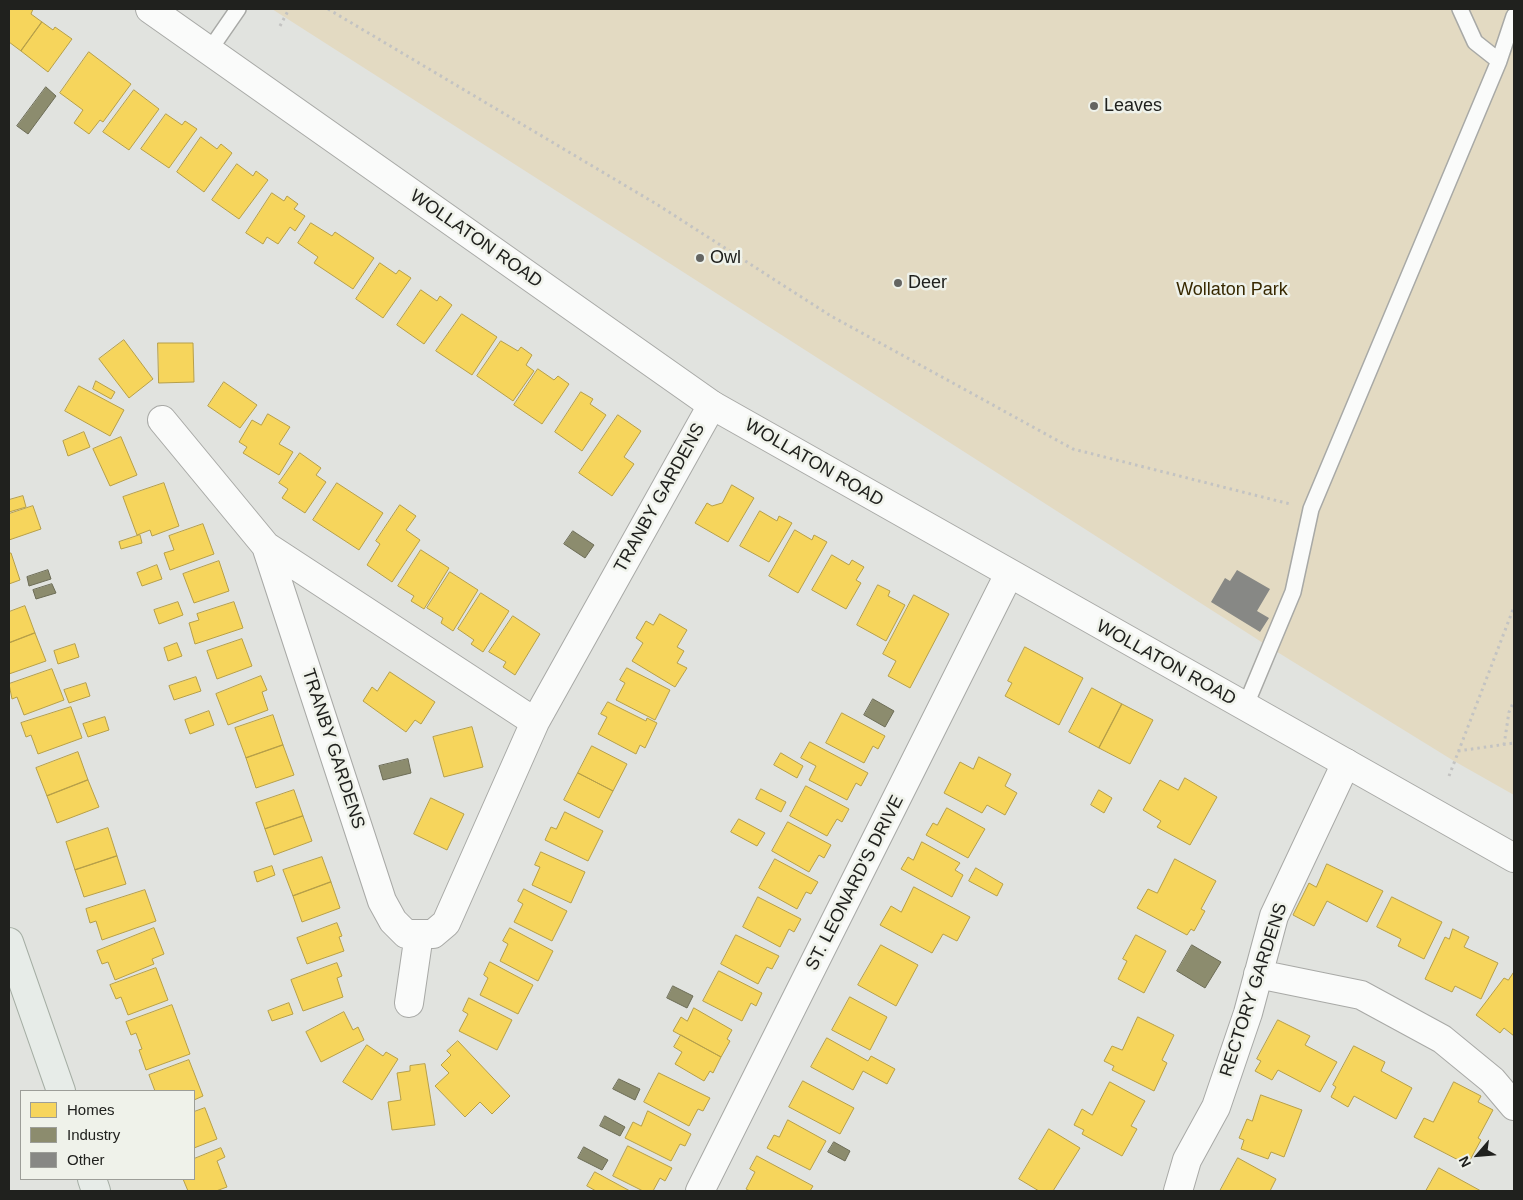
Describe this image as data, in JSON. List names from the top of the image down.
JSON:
{
  "streets": {
    "street": [
      "WOLLATON ROAD",
      "TRANBY GARDENS",
      "ST. LEONARD'S DRIVE",
      "RECTORY GARDENS"
    ]
  },
  "crossings": [
    ["WOLLATON ROAD", "TRANBY GARDENS"],
    ["WOLLATON ROAD", "ST. LEONARD'S DRIVE"],
    ["WOLLATON ROAD", "RECTORY GARDENS"]
  ],
  "parks": ["Wollaton Park"],
  "places": ["Leaves", "Owl", "Deer"],
  "legend": ["Homes", "Industry", "Other"],
  "north": "bottom left"
}
